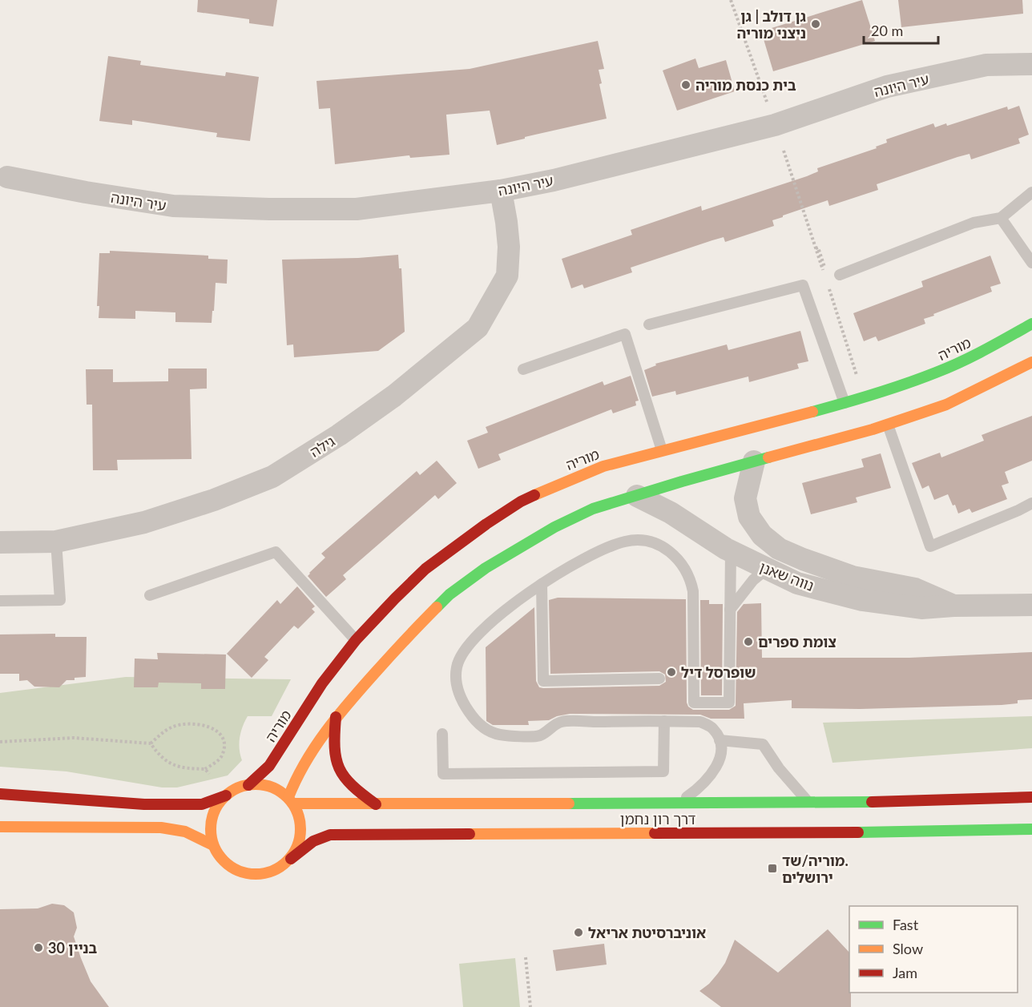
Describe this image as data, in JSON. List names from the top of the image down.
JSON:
{
  "streets": {
    "main road": ["מוריה", "דרך רון נחמן"],
    "street": ["עיר היונה", "גילה", "נווה שאנן"]
  },
  "crossings": [
    ["עיר היונה", "גילה"],
    ["מוריה", "דרך רון נחמן"]
  ],
  "places": {
    "other": [
      "גן דולב | גן ניצני מוריה",
      "בית כנסת מוריה",
      "צומת ספרים",
      "שופרסל דיל",
      "אוניברסיטת אריאל",
      "בניין 30"
    ],
    "transit": ["מוריה/שד. ירושלים"]
  },
  "legend": ["Fast", "Slow", "Jam"],
  "scale_bar": "20 m"
}
